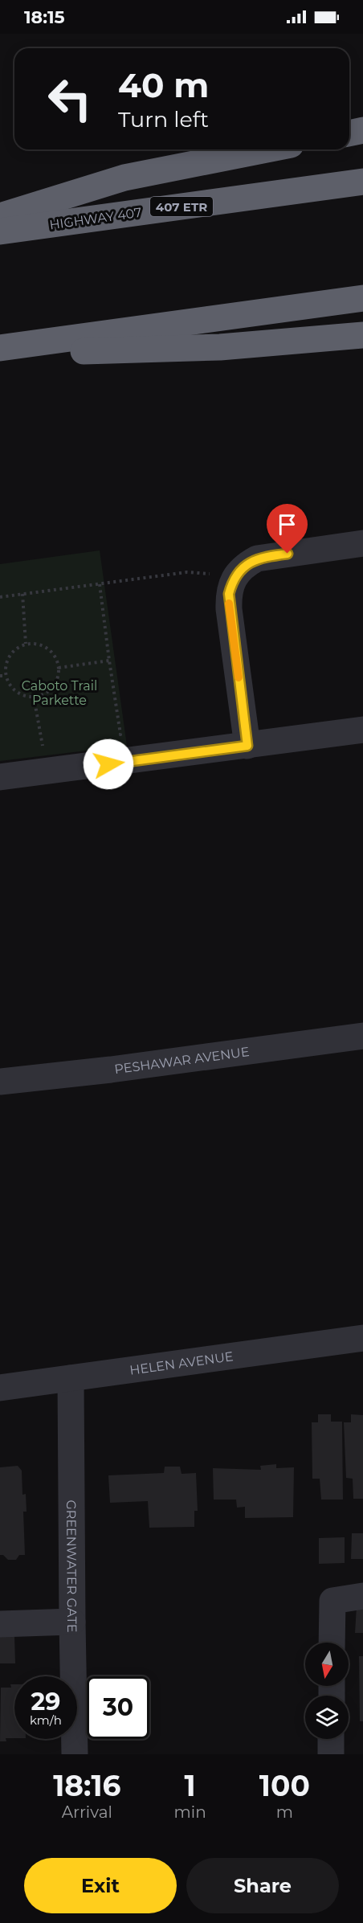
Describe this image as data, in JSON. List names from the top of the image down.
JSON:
{
  "streets": {
    "highway": ["407 ETR", "HIGHWAY 407"],
    "street": ["PESHAWAR AVENUE", "HELEN AVENUE", "GREENWATER GATE"]
  },
  "crossings": [
    ["HELEN AVENUE", "GREENWATER GATE"]
  ],
  "parks": ["Caboto Trail Parkette"],
  "north": "bottom",
  "page": {
    "status": "18:15",
    "turn": ["40 m", "Turn left"],
    "speed": "29 km/h",
    "limit": "30",
    "eta": [
      "18:16",
      "Arrival",
      "1",
      "min",
      "100",
      "m"
    ],
    "buttons": ["Exit", "Share"]
  }
}
